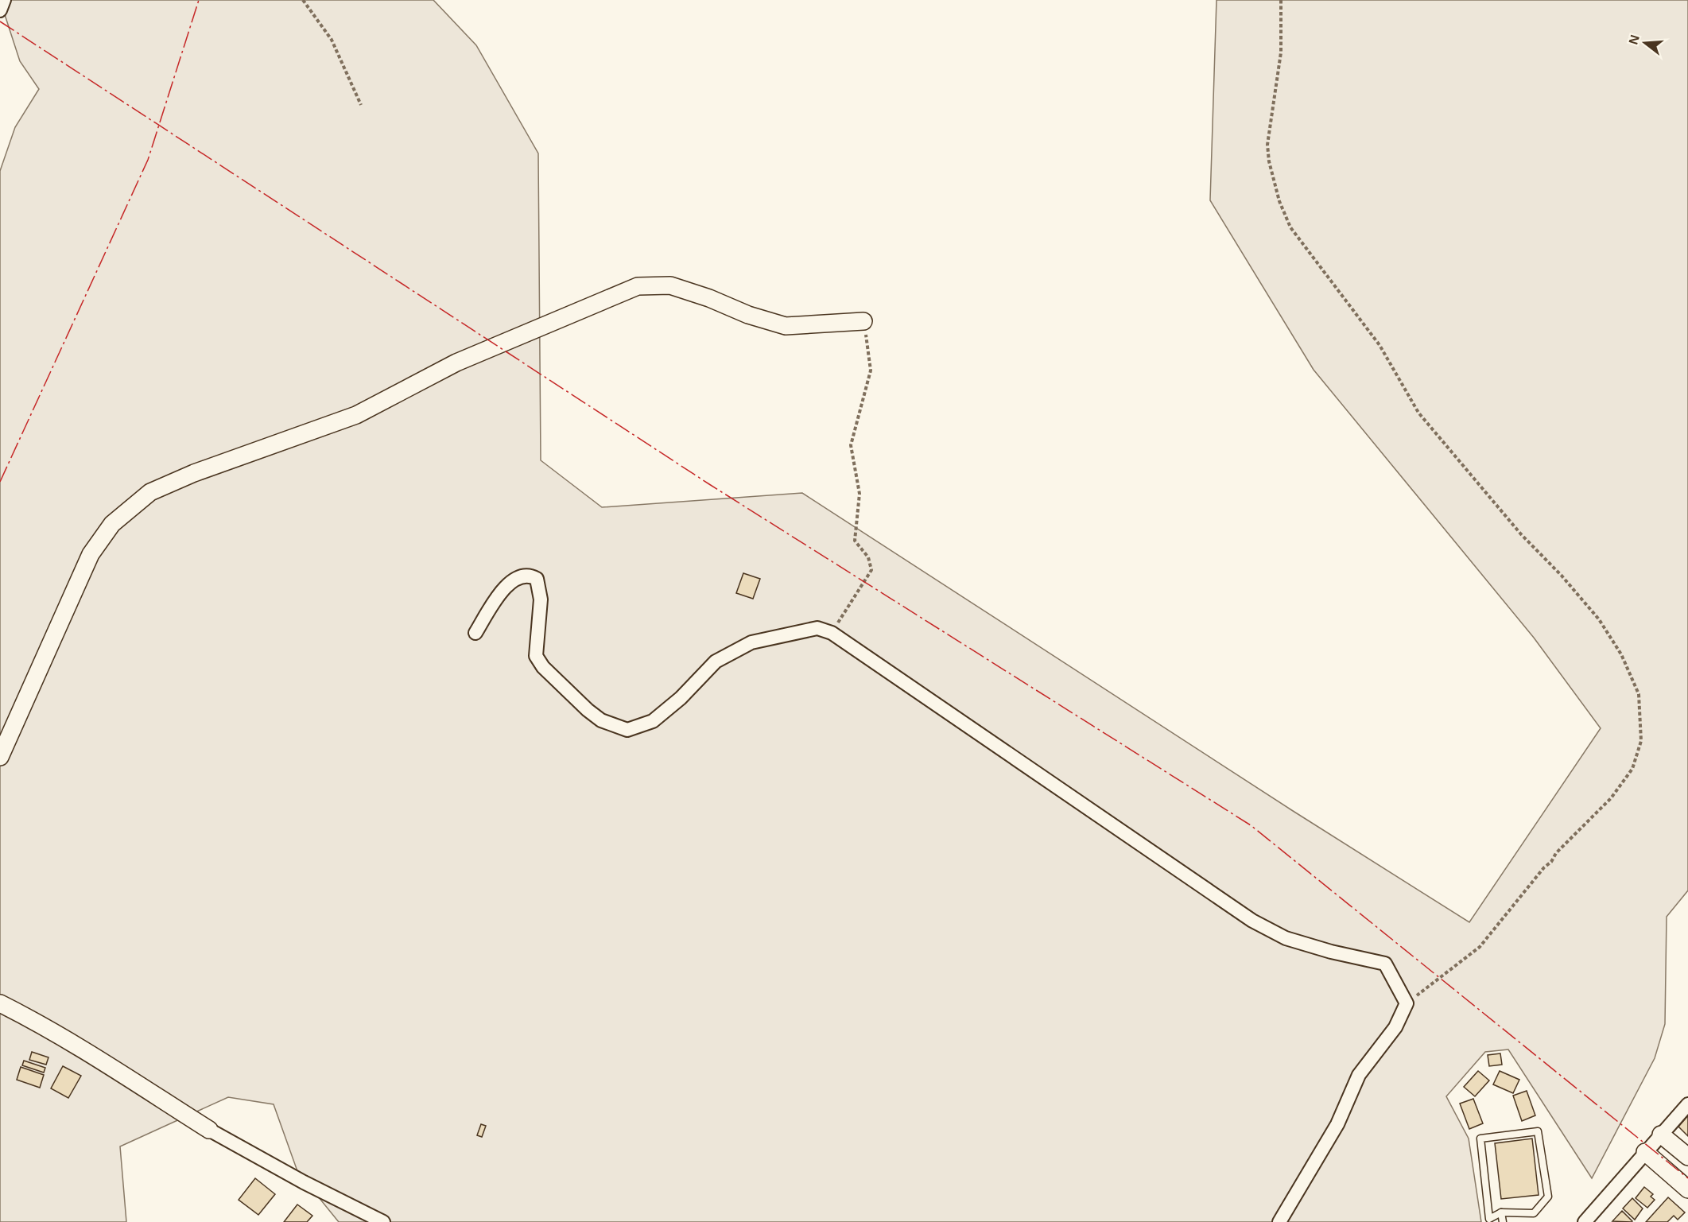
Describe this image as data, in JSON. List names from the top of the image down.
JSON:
{
  "north": "left"
}
